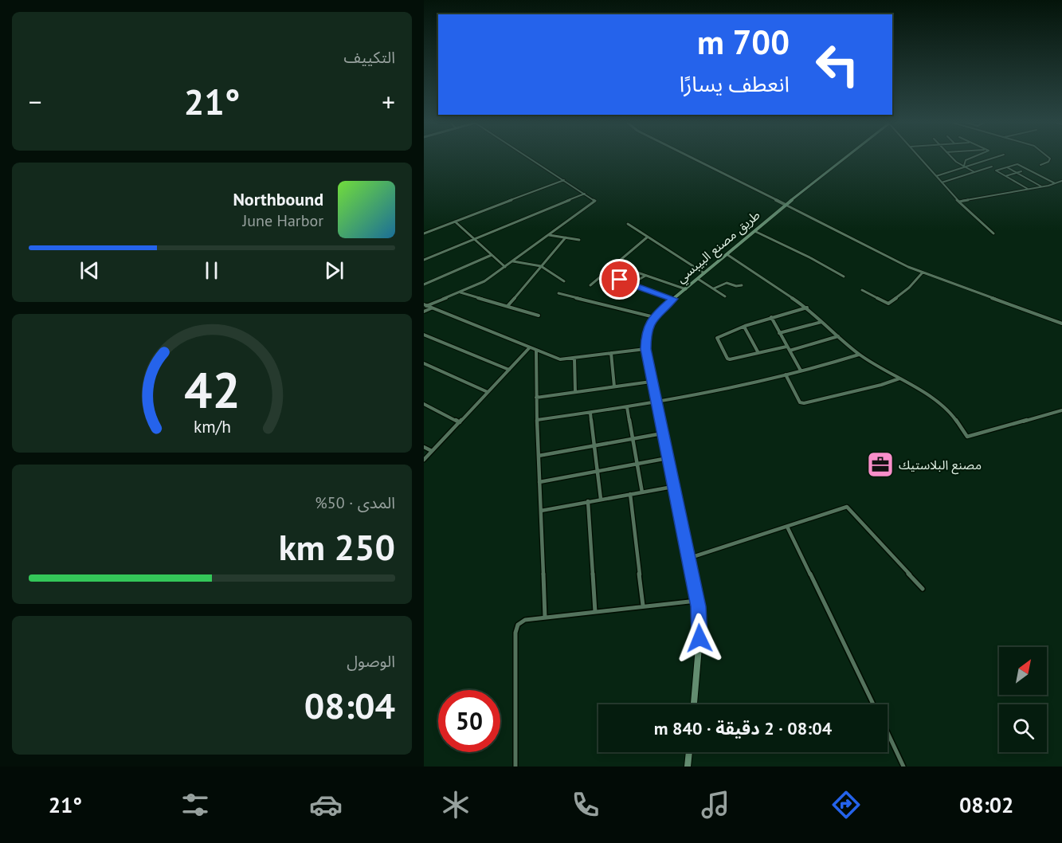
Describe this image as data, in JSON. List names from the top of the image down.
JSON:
{
  "streets": {
    "main road": ["طريق مصنع البيبسي"]
  },
  "places": {
    "office": ["مصنع البلاستيك"]
  },
  "north": "top right",
  "page": {
    "tile": [
      "التكييف",
      ["المدى · 50%", "250 km"],
      ["الوصول", "08:04"]
    ],
    "turn": ["700 m", "انعطف يسارًا"],
    "heat": ["−", "21°", "+"],
    "song": ["Northbound", "June Harbor"],
    "limit": "50",
    "trip": "08:04 · 2 دقيقة · 840 m",
    "tabs": ["08:02", "21°"],
    "gauge": ["42", "km/h"]
  }
}
